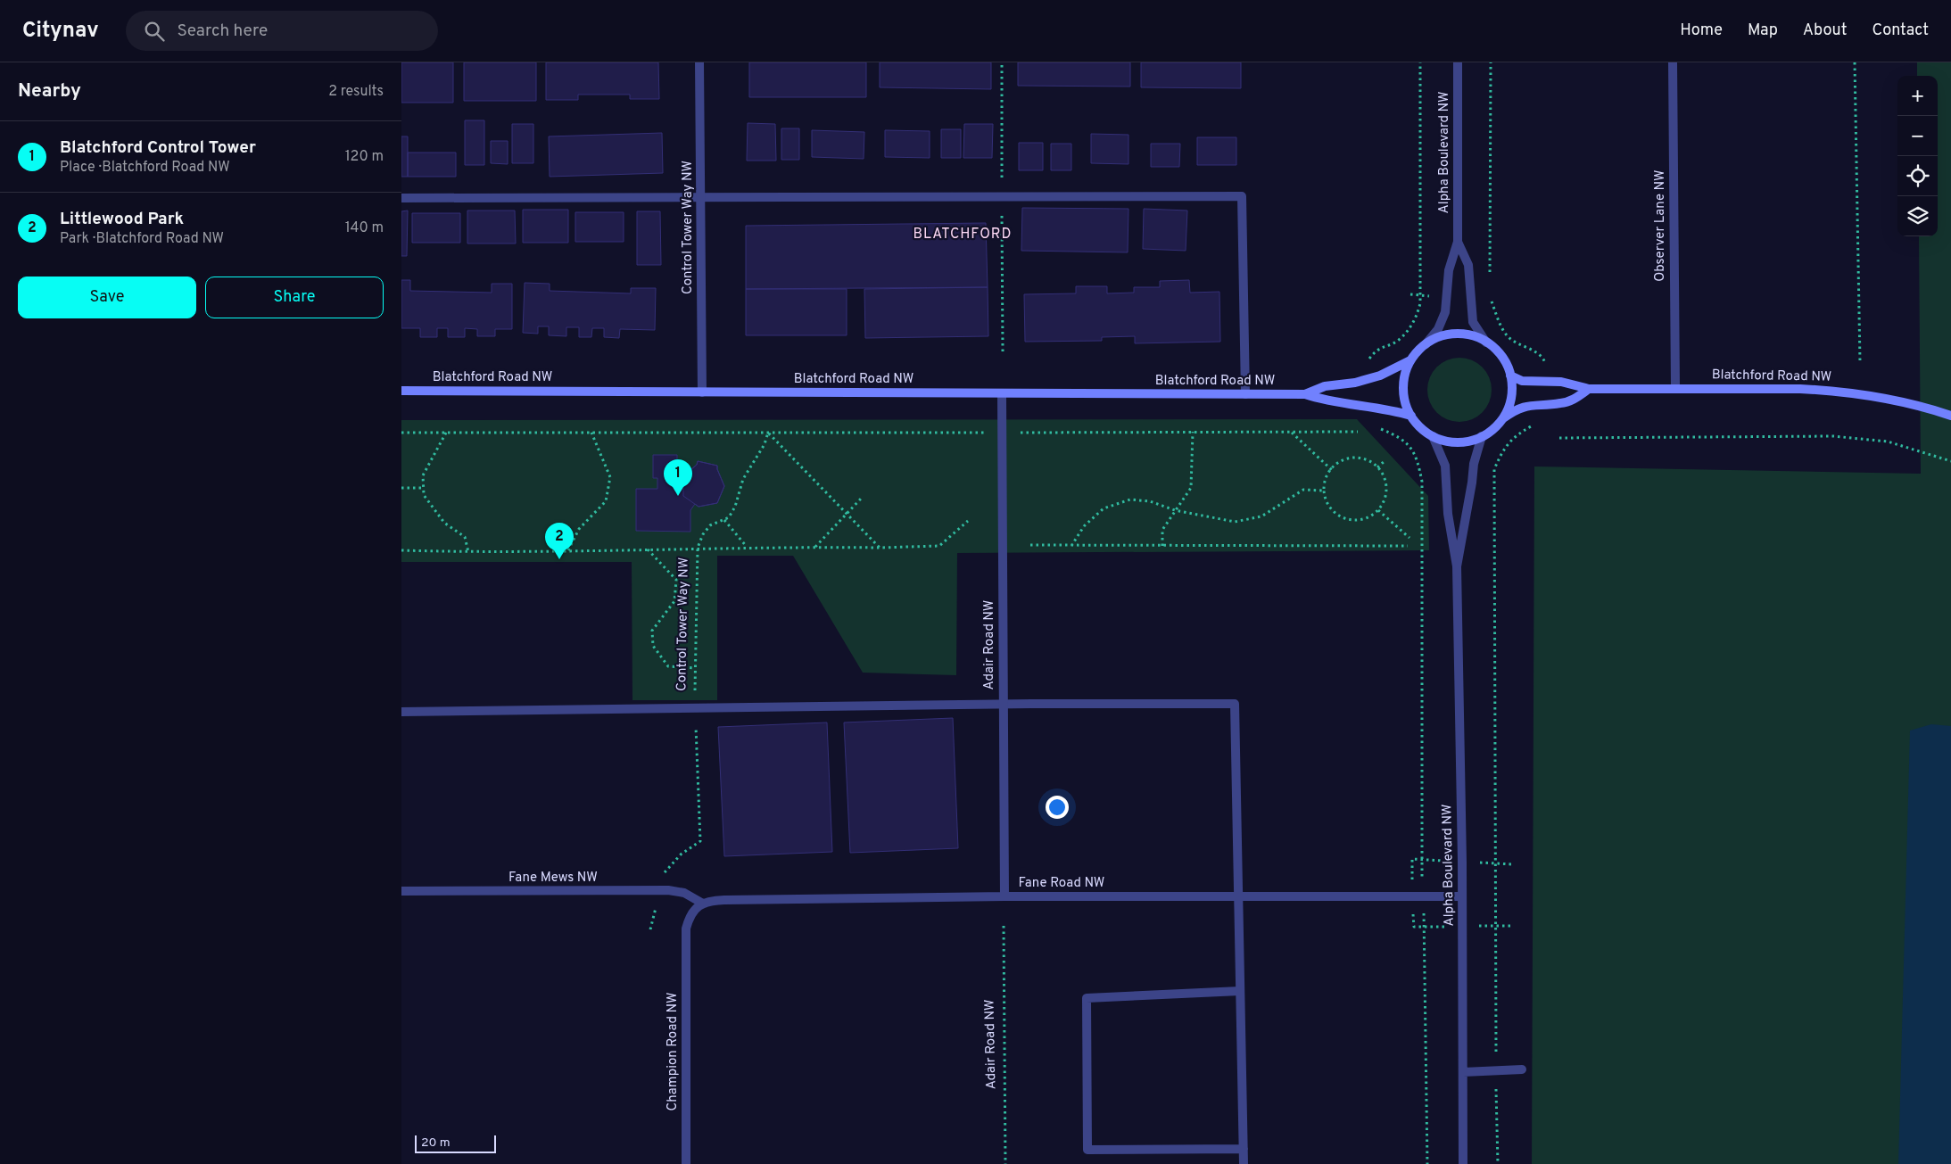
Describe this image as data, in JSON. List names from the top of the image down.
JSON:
{
  "streets": {
    "street": [
      "Alpha Boulevard NW",
      "Observer Lane NW",
      "Control Tower Way NW",
      "Blatchford Road NW",
      "Adair Road NW",
      "Fane Mews NW",
      "Fane Road NW",
      "Champion Road NW"
    ]
  },
  "crossings": [
    ["Alpha Boulevard NW", "Blatchford Road NW"],
    ["Alpha Boulevard NW", "Fane Road NW"],
    ["Observer Lane NW", "Blatchford Road NW"],
    ["Control Tower Way NW", "Blatchford Road NW"],
    ["Blatchford Road NW", "Adair Road NW"],
    ["Adair Road NW", "Fane Road NW"],
    ["Fane Mews NW", "Fane Road NW"],
    ["Fane Mews NW", "Champion Road NW"],
    ["Fane Road NW", "Champion Road NW"]
  ],
  "districts": ["BLATCHFORD"],
  "scale_bar": "20 m",
  "page": {
    "header": "Citynav",
    "search": "Search here",
    "nav": [
      "Home",
      "Map",
      "About",
      "Contact"
    ],
    "heading": ["Nearby", "2 results"],
    "map_buttons": ["+", "−"],
    "list": [
      {
        "mark": "1",
        "name": "Blatchford Control Tower",
        "note": "Place · Blatchford Road NW",
        "value": "120 m"
      },
      {
        "mark": "2",
        "name": "Littlewood Park",
        "note": "Park · Blatchford Road NW",
        "value": "140 m"
      }
    ],
    "buttons": ["Save", "Share"],
    "pins": ["1", "2"],
    "scale": "20 m"
  }
}
